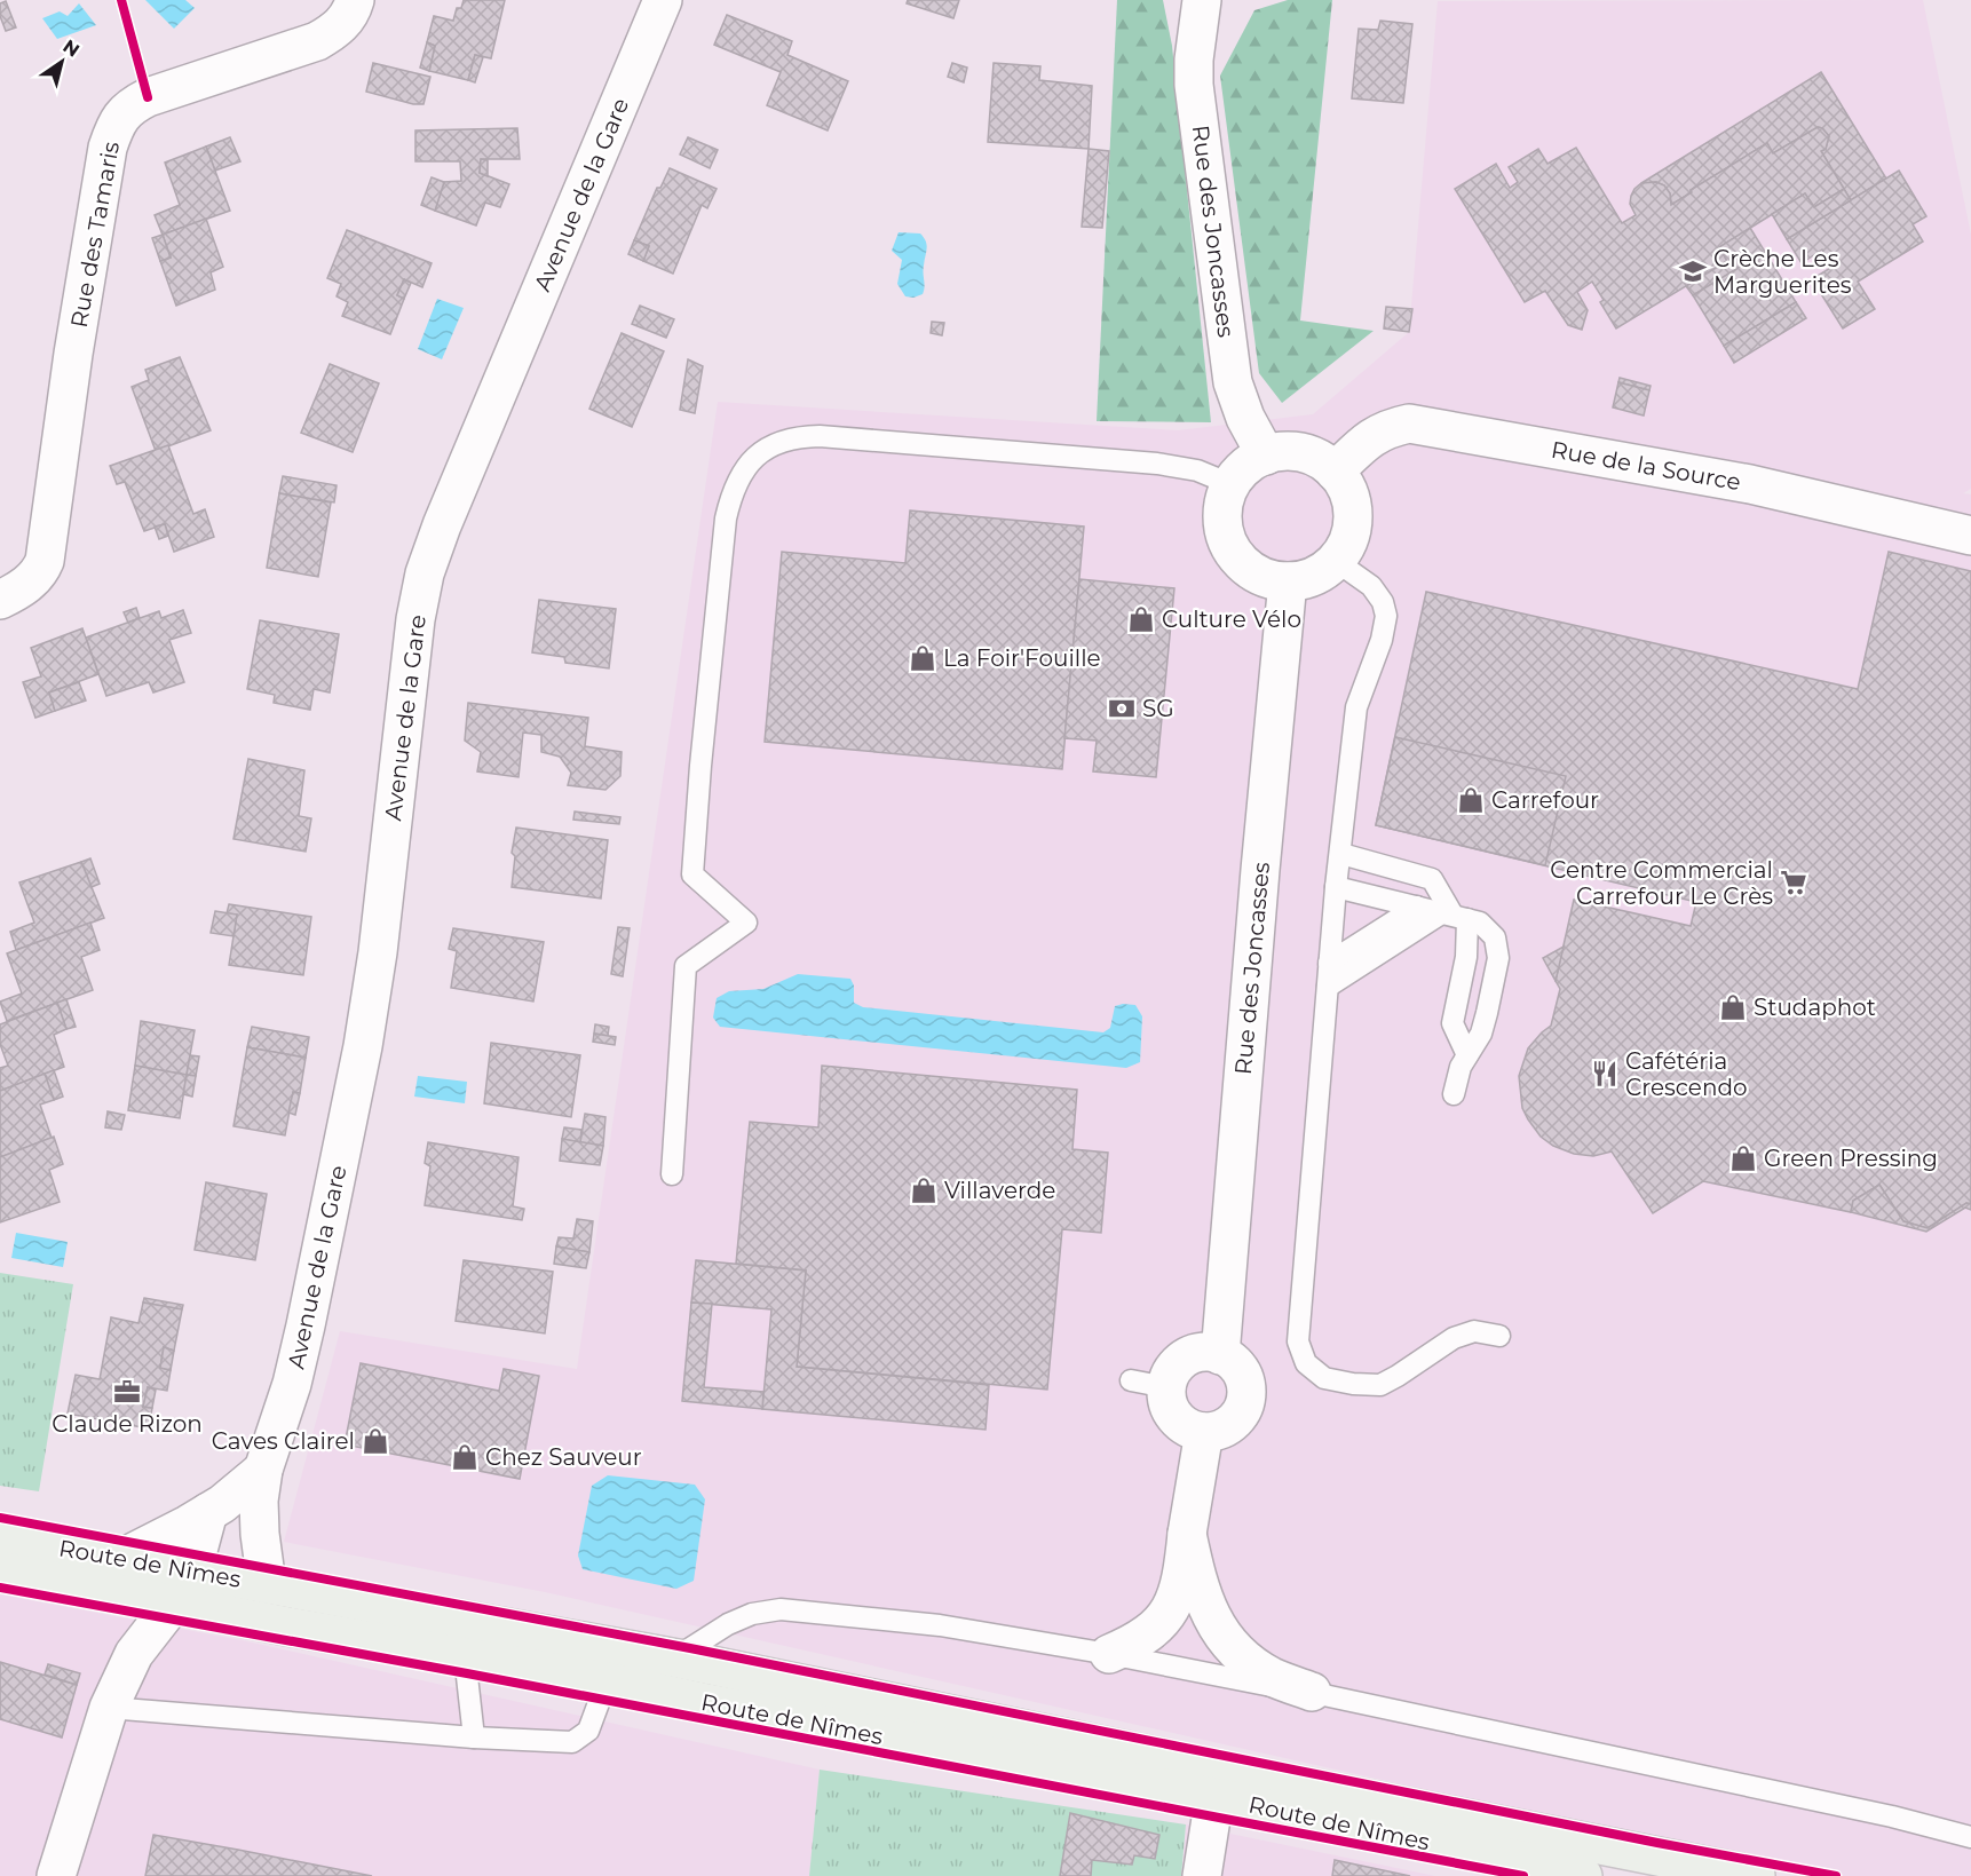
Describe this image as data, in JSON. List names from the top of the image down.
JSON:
{
  "streets": {
    "main road": ["Route de Nîmes"],
    "street": [
      "Avenue de la Gare",
      "Rue des Joncasses",
      "Rue des Tamaris",
      "Rue de la Source"
    ]
  },
  "crossings": [
    ["Avenue de la Gare", "Route de Nîmes"],
    ["Rue des Joncasses", "Rue de la Source"]
  ],
  "places": {
    "school or university": ["Crèche Les Marguerites"],
    "shop": [
      "Culture Vélo",
      "La Foir'Fouille",
      "Carrefour",
      "Studaphot",
      "Green Pressing",
      "Villaverde",
      "Caves Clairel",
      "Chez Sauveur"
    ],
    "bank": ["SG"],
    "supermarket": ["Centre Commercial Carrefour Le Crès"],
    "restaurant": ["Cafétéria Crescendo"],
    "office": ["Claude Rizon"]
  },
  "north": "top right"
}
